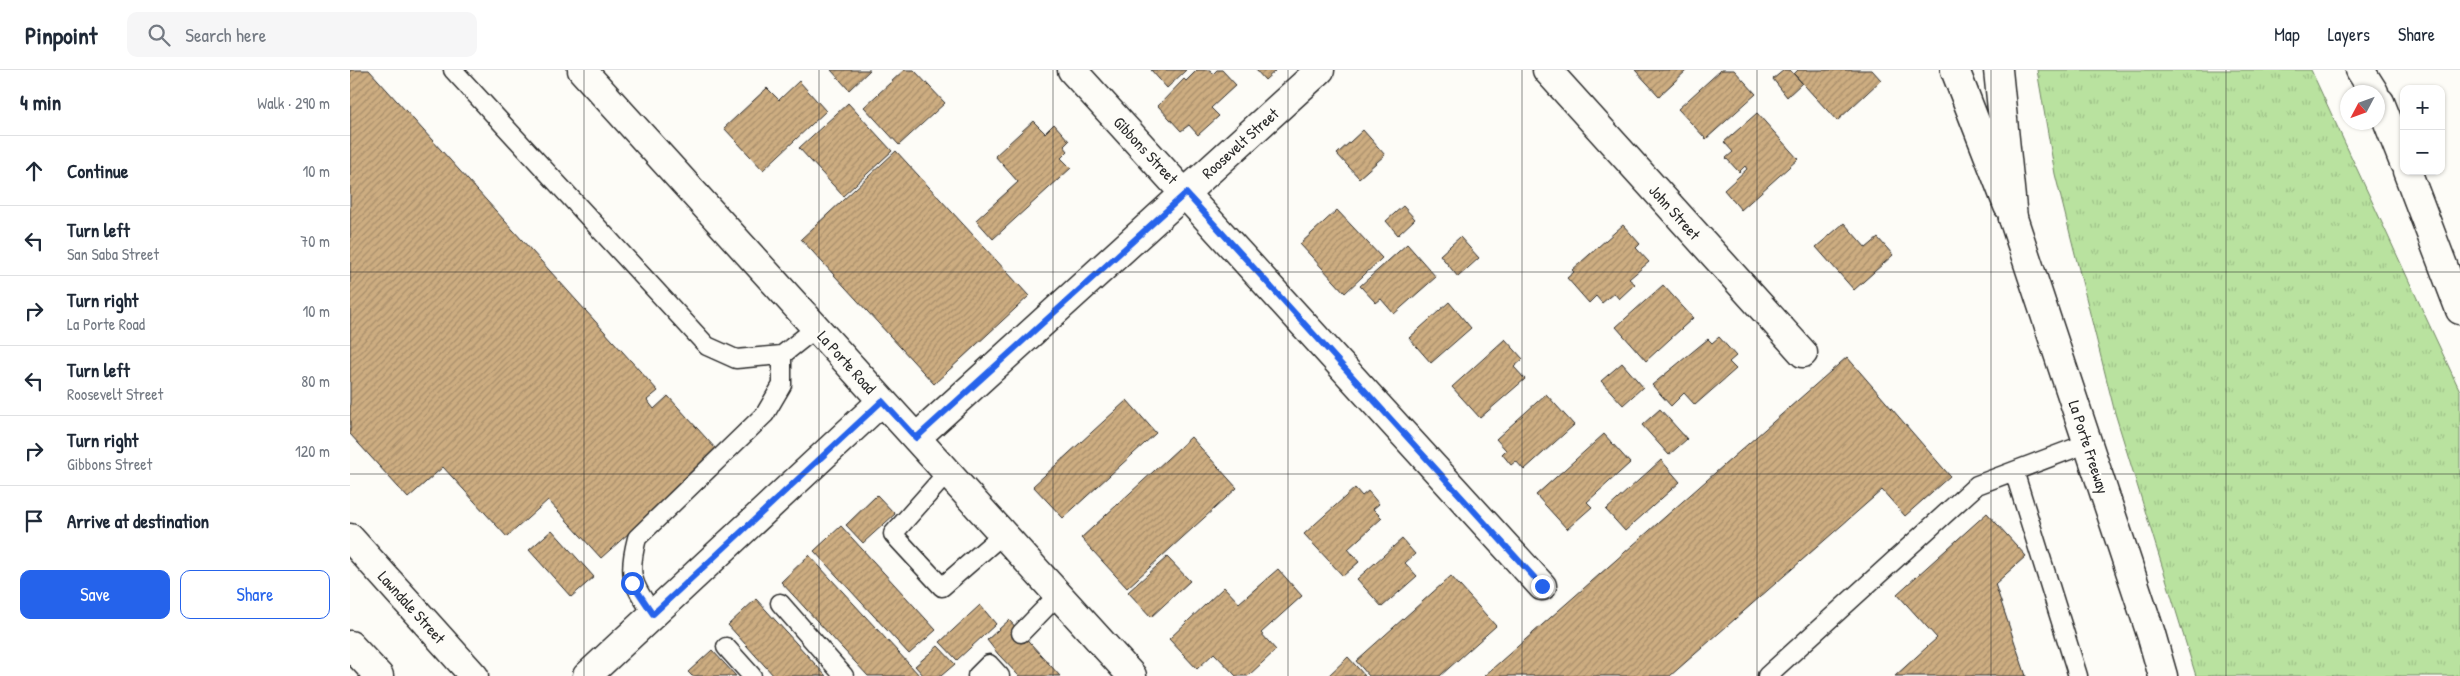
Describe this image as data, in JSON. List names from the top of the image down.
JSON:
{
  "streets": {
    "main road": [
      "Roosevelt Street",
      "Gibbons Street",
      "John Street",
      "La Porte Road",
      "La Porte Freeway",
      "Lawndale Street"
    ]
  },
  "crossings": [
    ["Roosevelt Street", "Gibbons Street"],
    ["Roosevelt Street", "La Porte Road"]
  ],
  "north": "bottom left",
  "page": {
    "header": "Pinpoint",
    "search": "Search here",
    "nav": ["Map", "Layers", "Share"],
    "heading": ["4 min", "Walk · 290 m"],
    "map_buttons": ["+", "−"],
    "list": [
      ["Continue", "10 m"],
      ["Turn left", "San Saba Street", "70 m"],
      ["Turn right", "La Porte Road", "10 m"],
      ["Turn left", "Roosevelt Street", "80 m"],
      ["Turn right", "Gibbons Street", "120 m"],
      "Arrive at destination"
    ],
    "buttons": ["Save", "Share"]
  }
}
